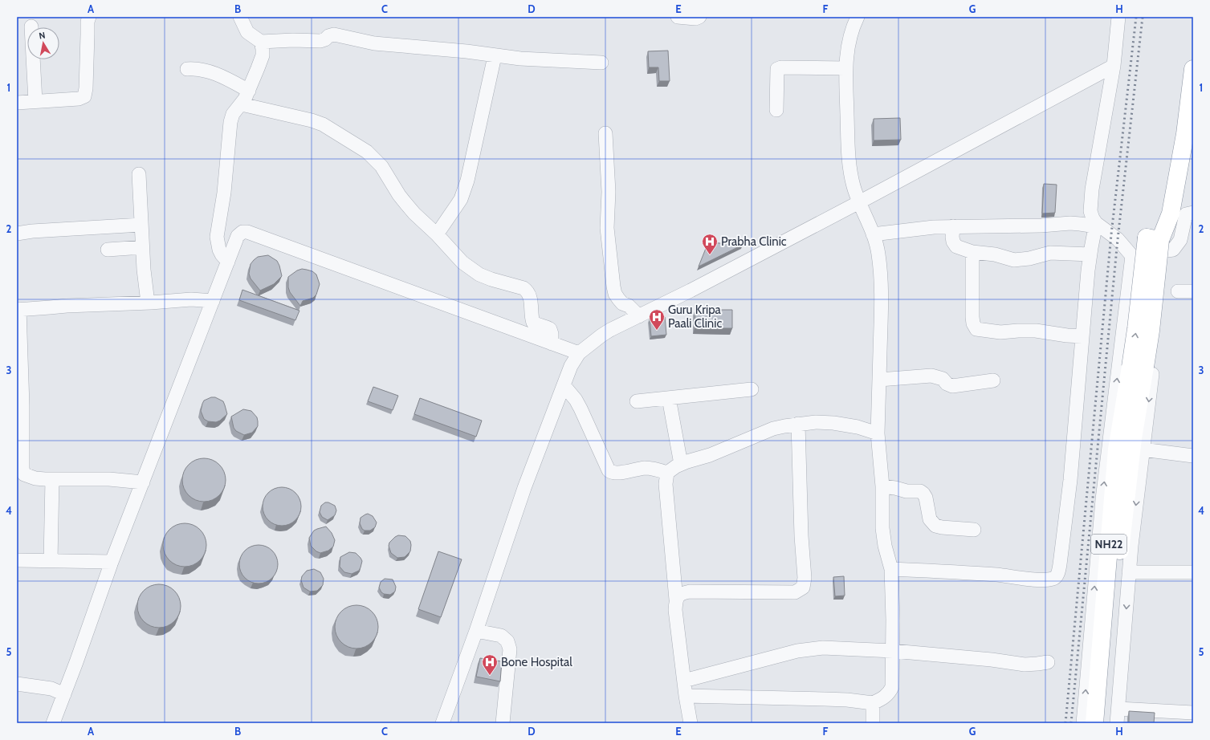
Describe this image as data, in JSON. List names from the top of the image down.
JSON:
{
  "streets": {
    "highway": ["NH22"]
  },
  "places": {
    "hospital": ["Prabha Clinic", "Guru Kripa Paali Clinic", "Bone Hospital"]
  },
  "north": "top",
  "grid": {
    "columns": [
      "A",
      "B",
      "C",
      "D",
      "E",
      "F",
      "G",
      "H"
    ],
    "rows": [
      "1",
      "2",
      "3",
      "4",
      "5"
    ]
  }
}
